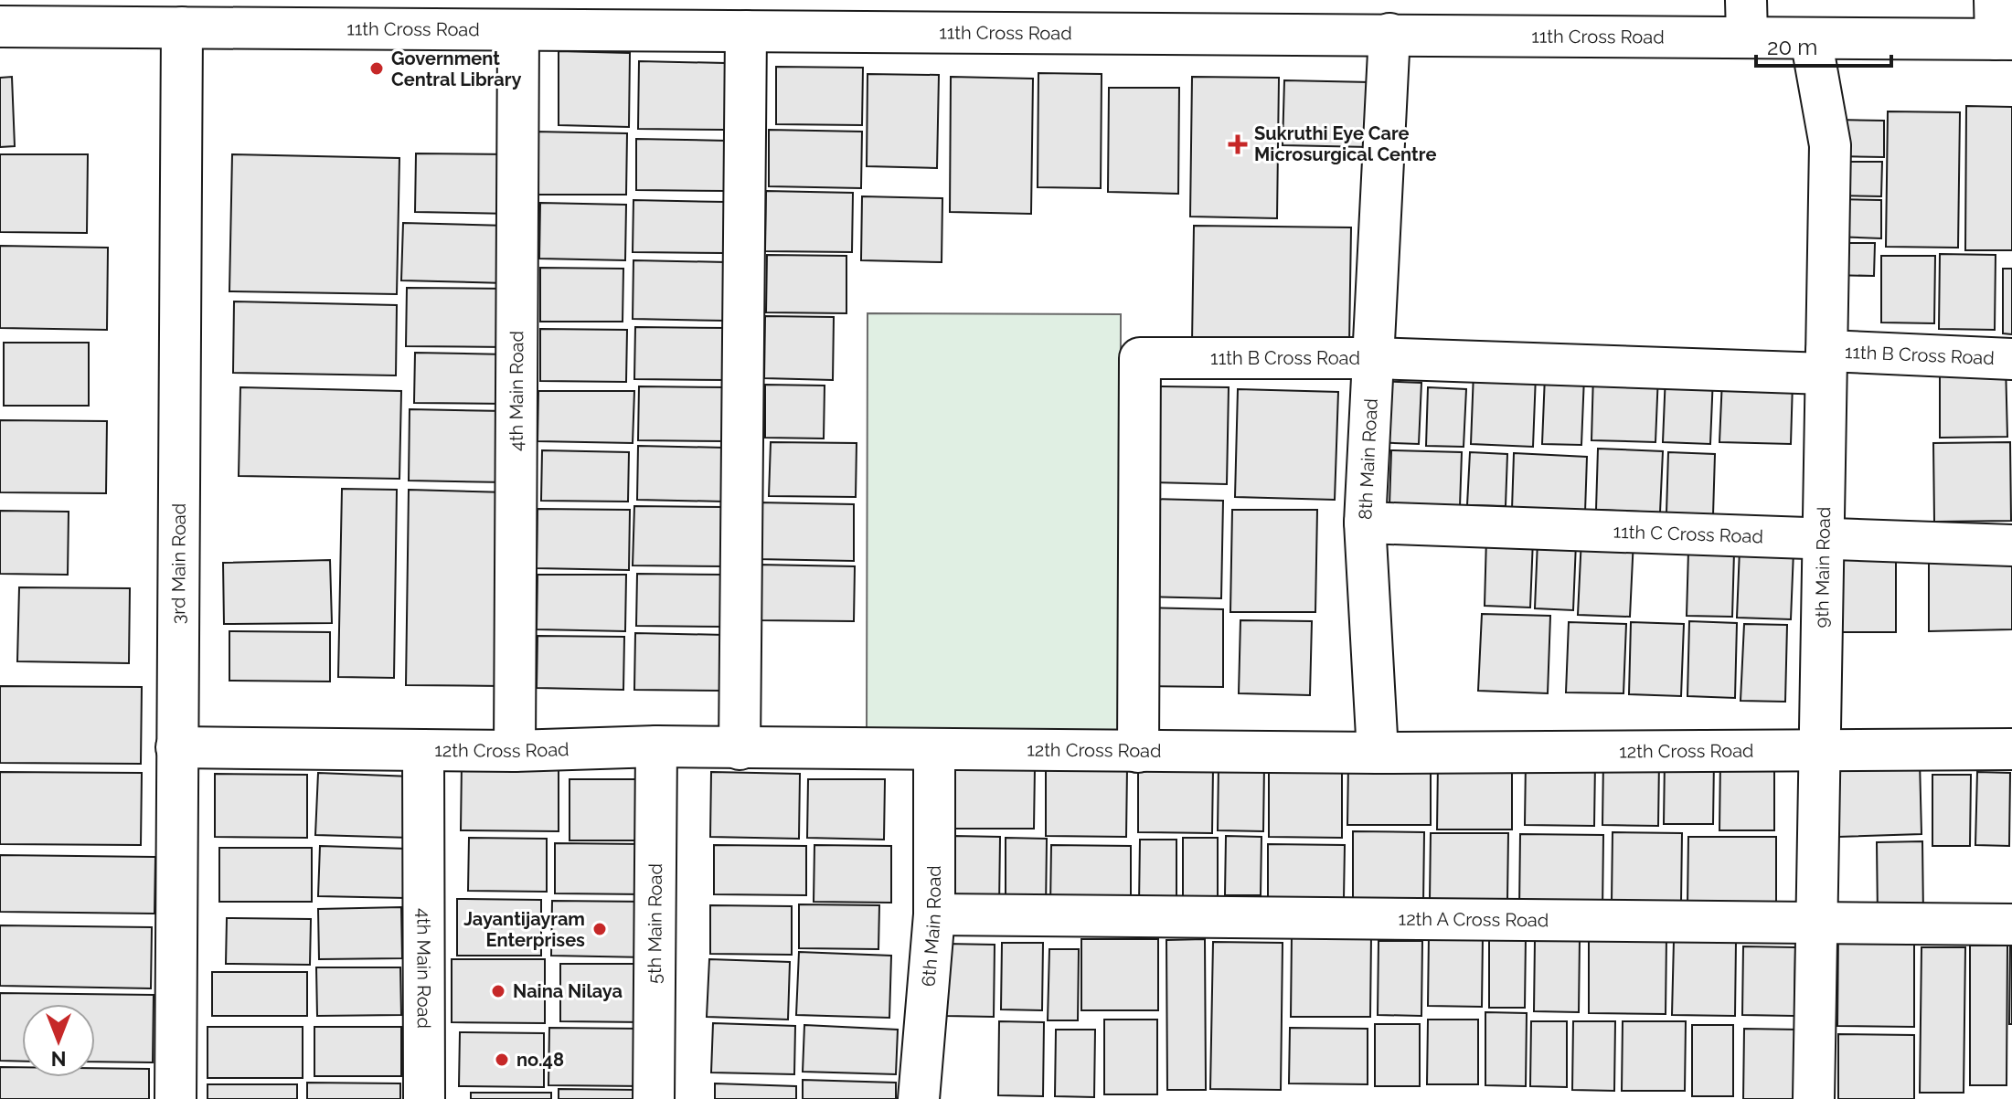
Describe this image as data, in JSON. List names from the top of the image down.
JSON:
{
  "streets": {
    "street": [
      "11th Cross Road",
      "11th B Cross Road",
      "4th Main Road",
      "8th Main Road",
      "11th C Cross Road",
      "3rd Main Road",
      "9th Main Road",
      "12th Cross Road",
      "12th A Cross Road",
      "5th Main Road",
      "6th Main Road"
    ]
  },
  "crossings": [
    ["11th Cross Road", "4th Main Road"],
    ["11th Cross Road", "8th Main Road"],
    ["11th Cross Road", "3rd Main Road"],
    ["11th Cross Road", "9th Main Road"],
    ["11th B Cross Road", "8th Main Road"],
    ["11th B Cross Road", "9th Main Road"],
    ["11th B Cross Road", "12th Cross Road"],
    ["4th Main Road", "12th Cross Road"],
    ["8th Main Road", "11th C Cross Road"],
    ["8th Main Road", "12th Cross Road"],
    ["11th C Cross Road", "9th Main Road"],
    ["3rd Main Road", "12th Cross Road"],
    ["9th Main Road", "12th Cross Road"],
    ["9th Main Road", "12th A Cross Road"],
    ["12th Cross Road", "5th Main Road"],
    ["12th Cross Road", "6th Main Road"],
    ["12th A Cross Road", "6th Main Road"]
  ],
  "places": {
    "other": [
      "Government Central Library",
      "Jayantijayram Enterprises",
      "Naina Nilaya",
      "no.48"
    ],
    "health": ["Sukruthi Eye Care Microsurgical Centre"]
  },
  "scale_bar": "20 m",
  "north": "bottom"
}
